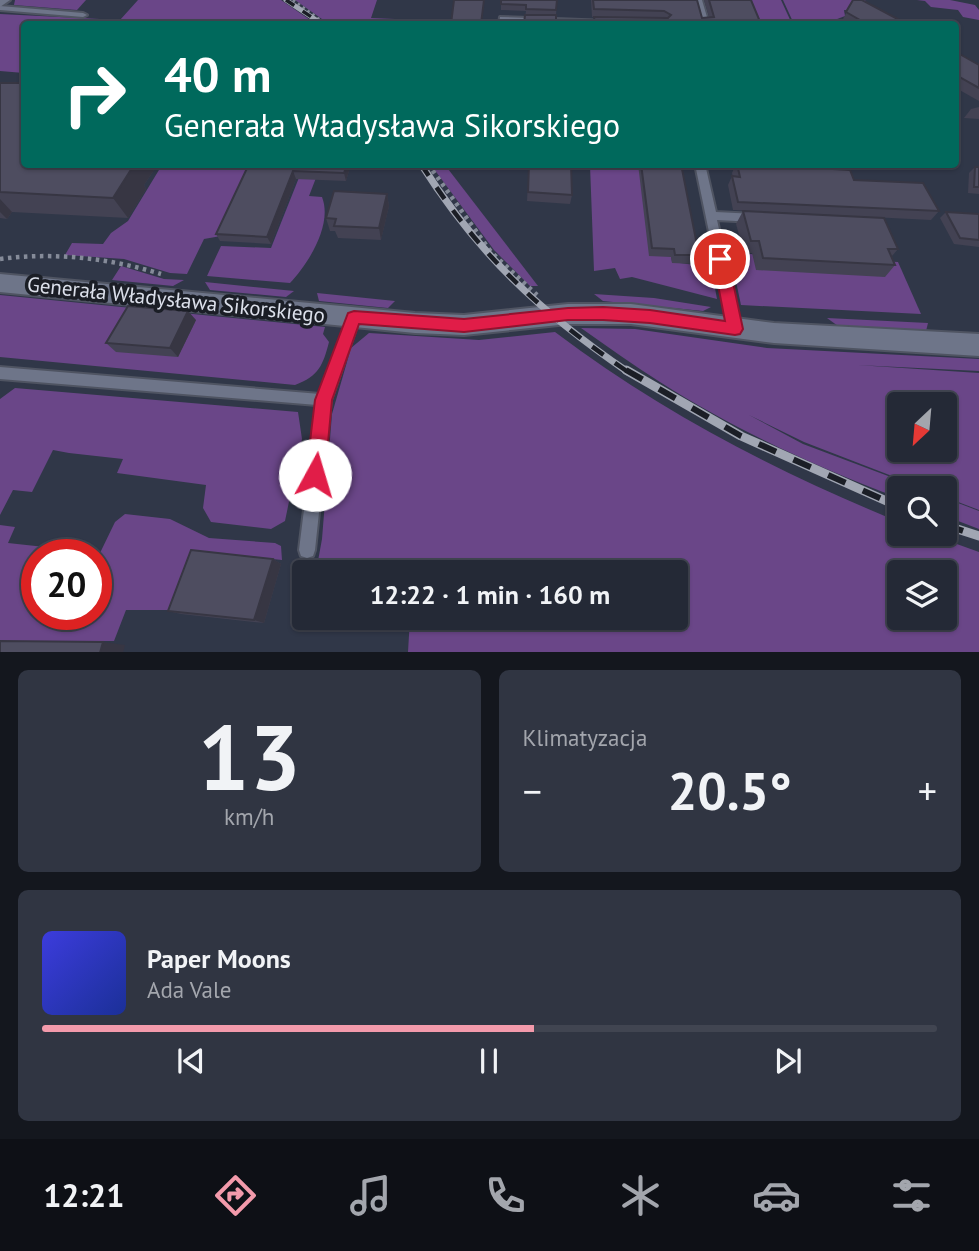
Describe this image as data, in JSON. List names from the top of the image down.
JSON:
{
  "streets": {
    "street": ["Generała Władysława Sikorskiego"]
  },
  "north": "bottom left",
  "page": {
    "turn": ["40 m", "Generała Władysława Sikorskiego"],
    "limit": "20",
    "trip": "12:22 · 1 min · 160 m",
    "tile": [
      ["13", "km/h"],
      "Klimatyzacja"
    ],
    "heat": ["−", "20.5°", "+"],
    "song": ["Paper Moons", "Ada Vale"],
    "tabs": "12:21"
  }
}
